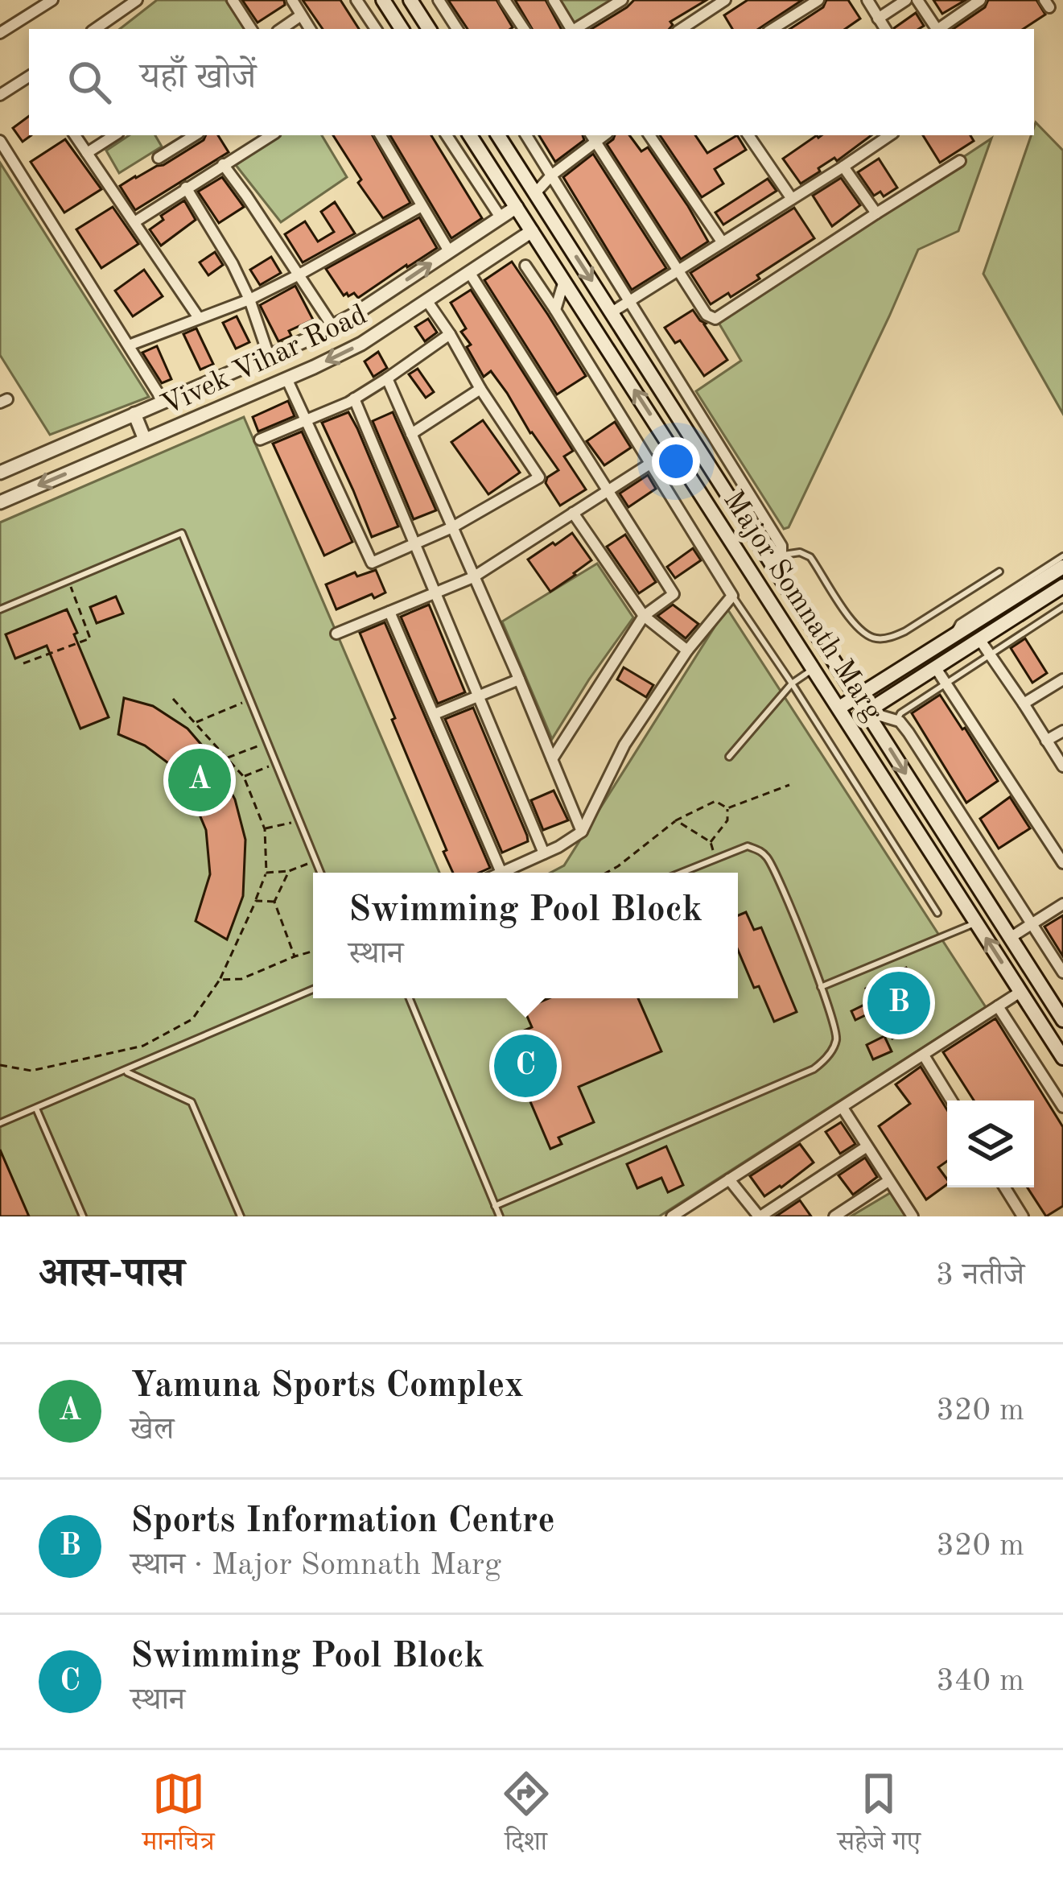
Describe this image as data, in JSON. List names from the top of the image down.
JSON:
{
  "streets": {
    "main road": ["Major Somnath Marg"],
    "street": ["Vivek Vihar Road"]
  },
  "crossings": [
    ["Vivek Vihar Road", "Major Somnath Marg"]
  ],
  "page": {
    "search": "यहाँ खोजें",
    "pins": ["A", "B", "C"],
    "popup": ["Swimming Pool Block", "स्थान"],
    "heading": ["आस-पास", "3 नतीजे"],
    "list": [
      {
        "mark": "A",
        "name": "Yamuna Sports Complex",
        "note": "खेल",
        "value": "320 m"
      },
      {
        "mark": "B",
        "name": "Sports Information Centre",
        "note": "स्थान · Major Somnath Marg",
        "value": "320 m"
      },
      {
        "mark": "C",
        "name": "Swimming Pool Block",
        "note": "स्थान",
        "value": "340 m"
      }
    ],
    "nav": ["मानचित्र", "दिशा", "सहेजे गए"]
  }
}
